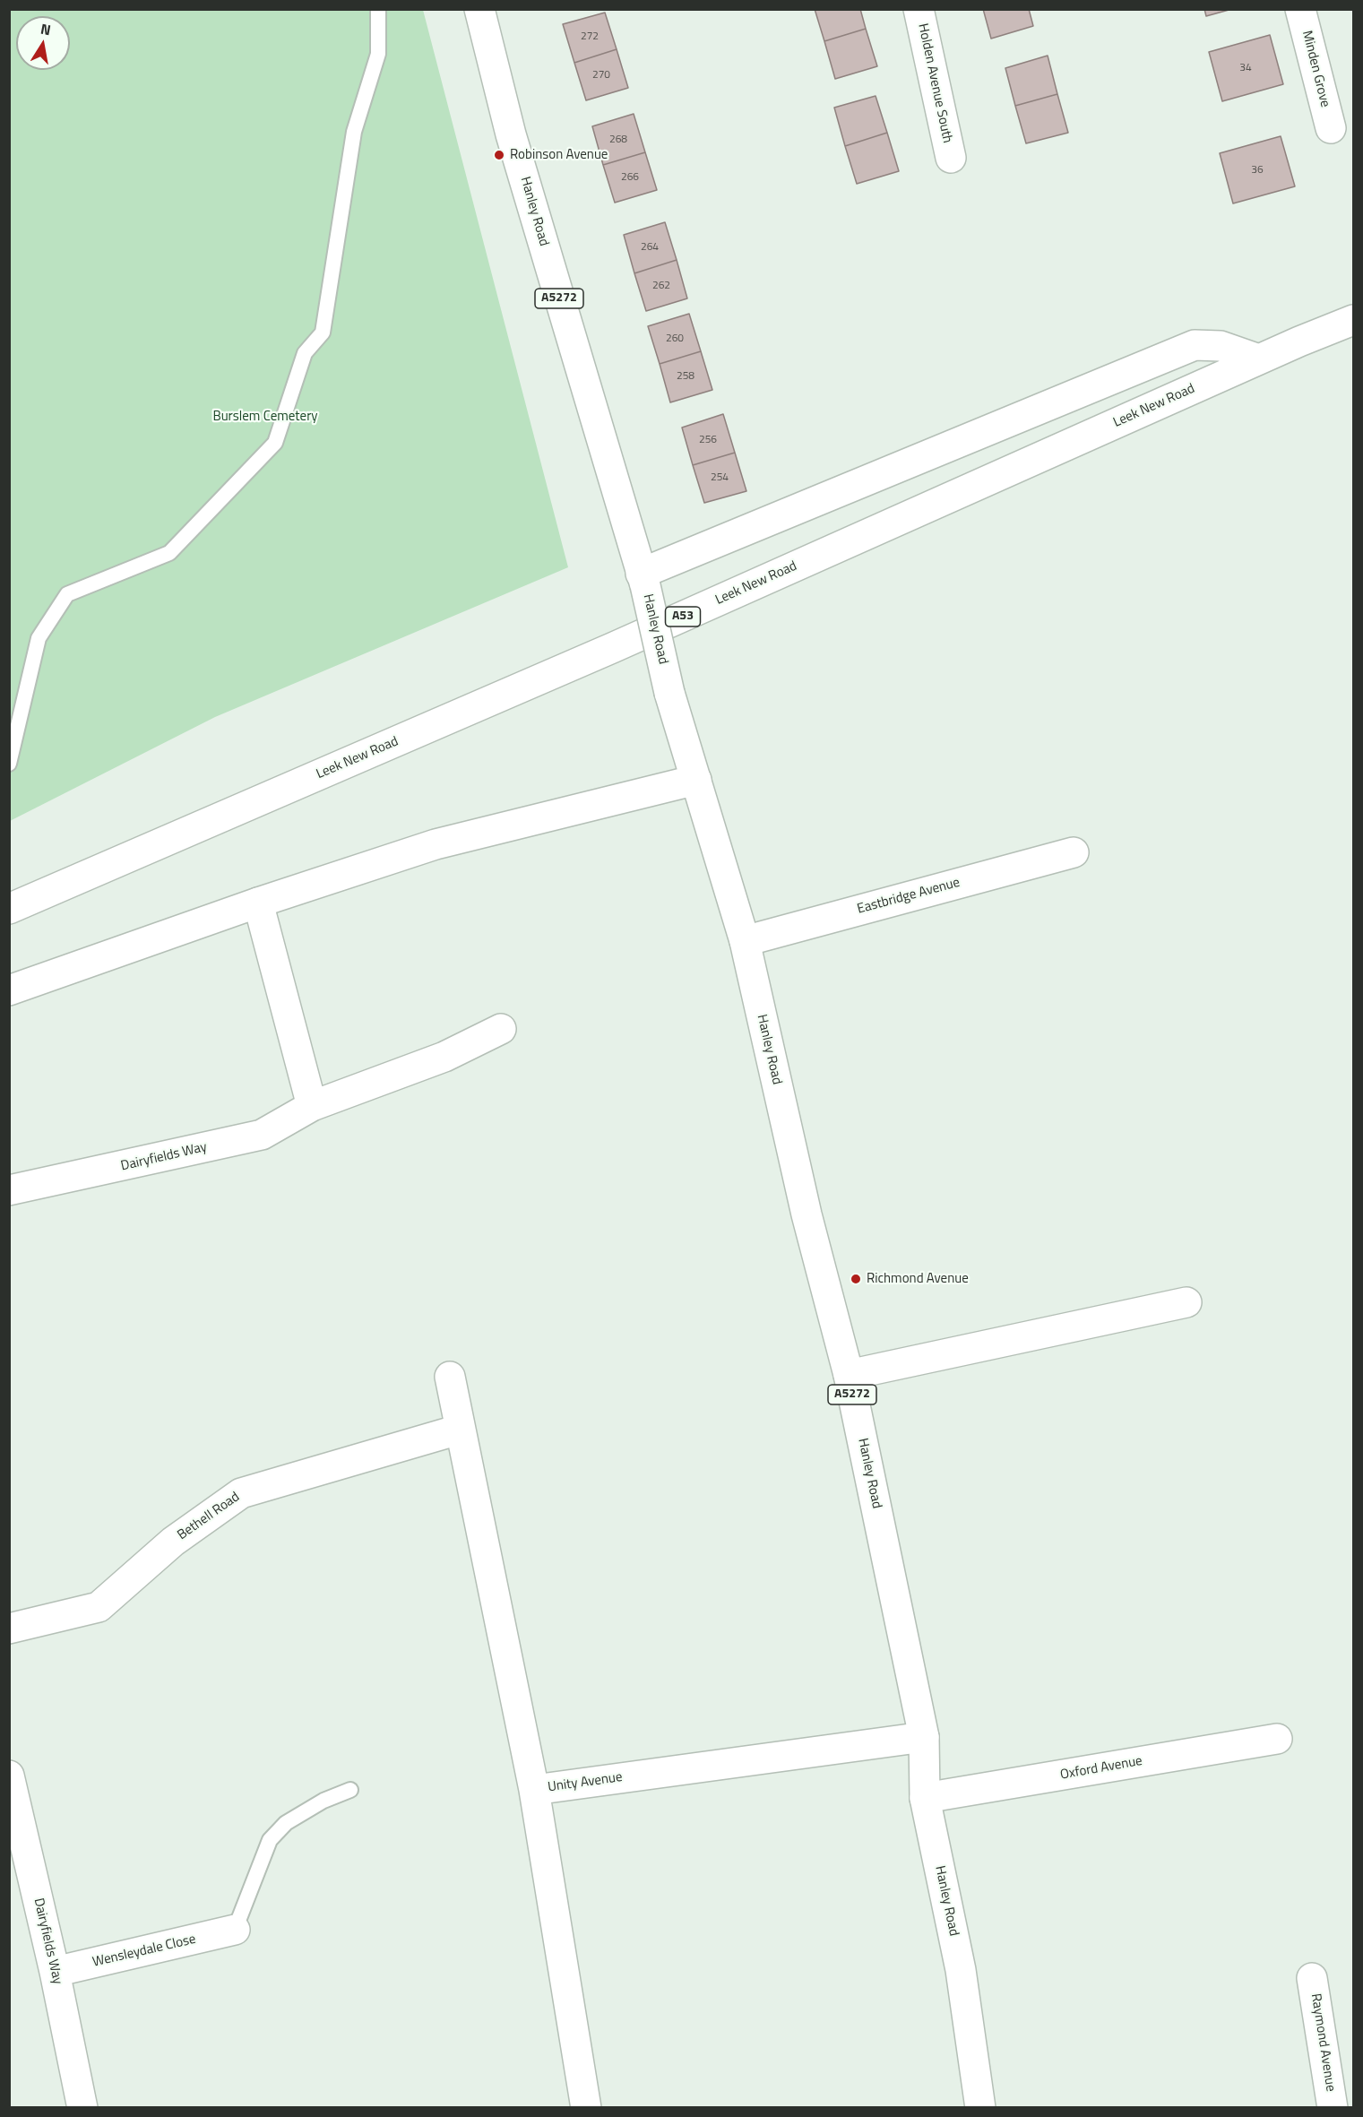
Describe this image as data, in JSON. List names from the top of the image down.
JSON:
{
  "streets": {
    "main road": [
      "Minden Grove",
      "Holden Avenue South",
      "Hanley Road",
      "A5272",
      "Leek New Road",
      "A53",
      "Eastbridge Avenue",
      "Dairyfields Way",
      "Bethell Road",
      "Oxford Avenue",
      "Unity Avenue",
      "Wensleydale Close",
      "Raymond Avenue"
    ]
  },
  "crossings": [
    ["Hanley Road", "Eastbridge Avenue"],
    ["Hanley Road", "Oxford Avenue"],
    ["Hanley Road", "Unity Avenue"],
    ["Dairyfields Way", "Wensleydale Close"]
  ],
  "parks": ["Burslem Cemetery"],
  "places": ["Robinson Avenue", "Richmond Avenue"],
  "house_numbers": [
    "272",
    "34",
    "270",
    "268",
    "36",
    "266",
    "264",
    "262",
    "260",
    "258",
    "256",
    "254"
  ],
  "north": "top"
}
